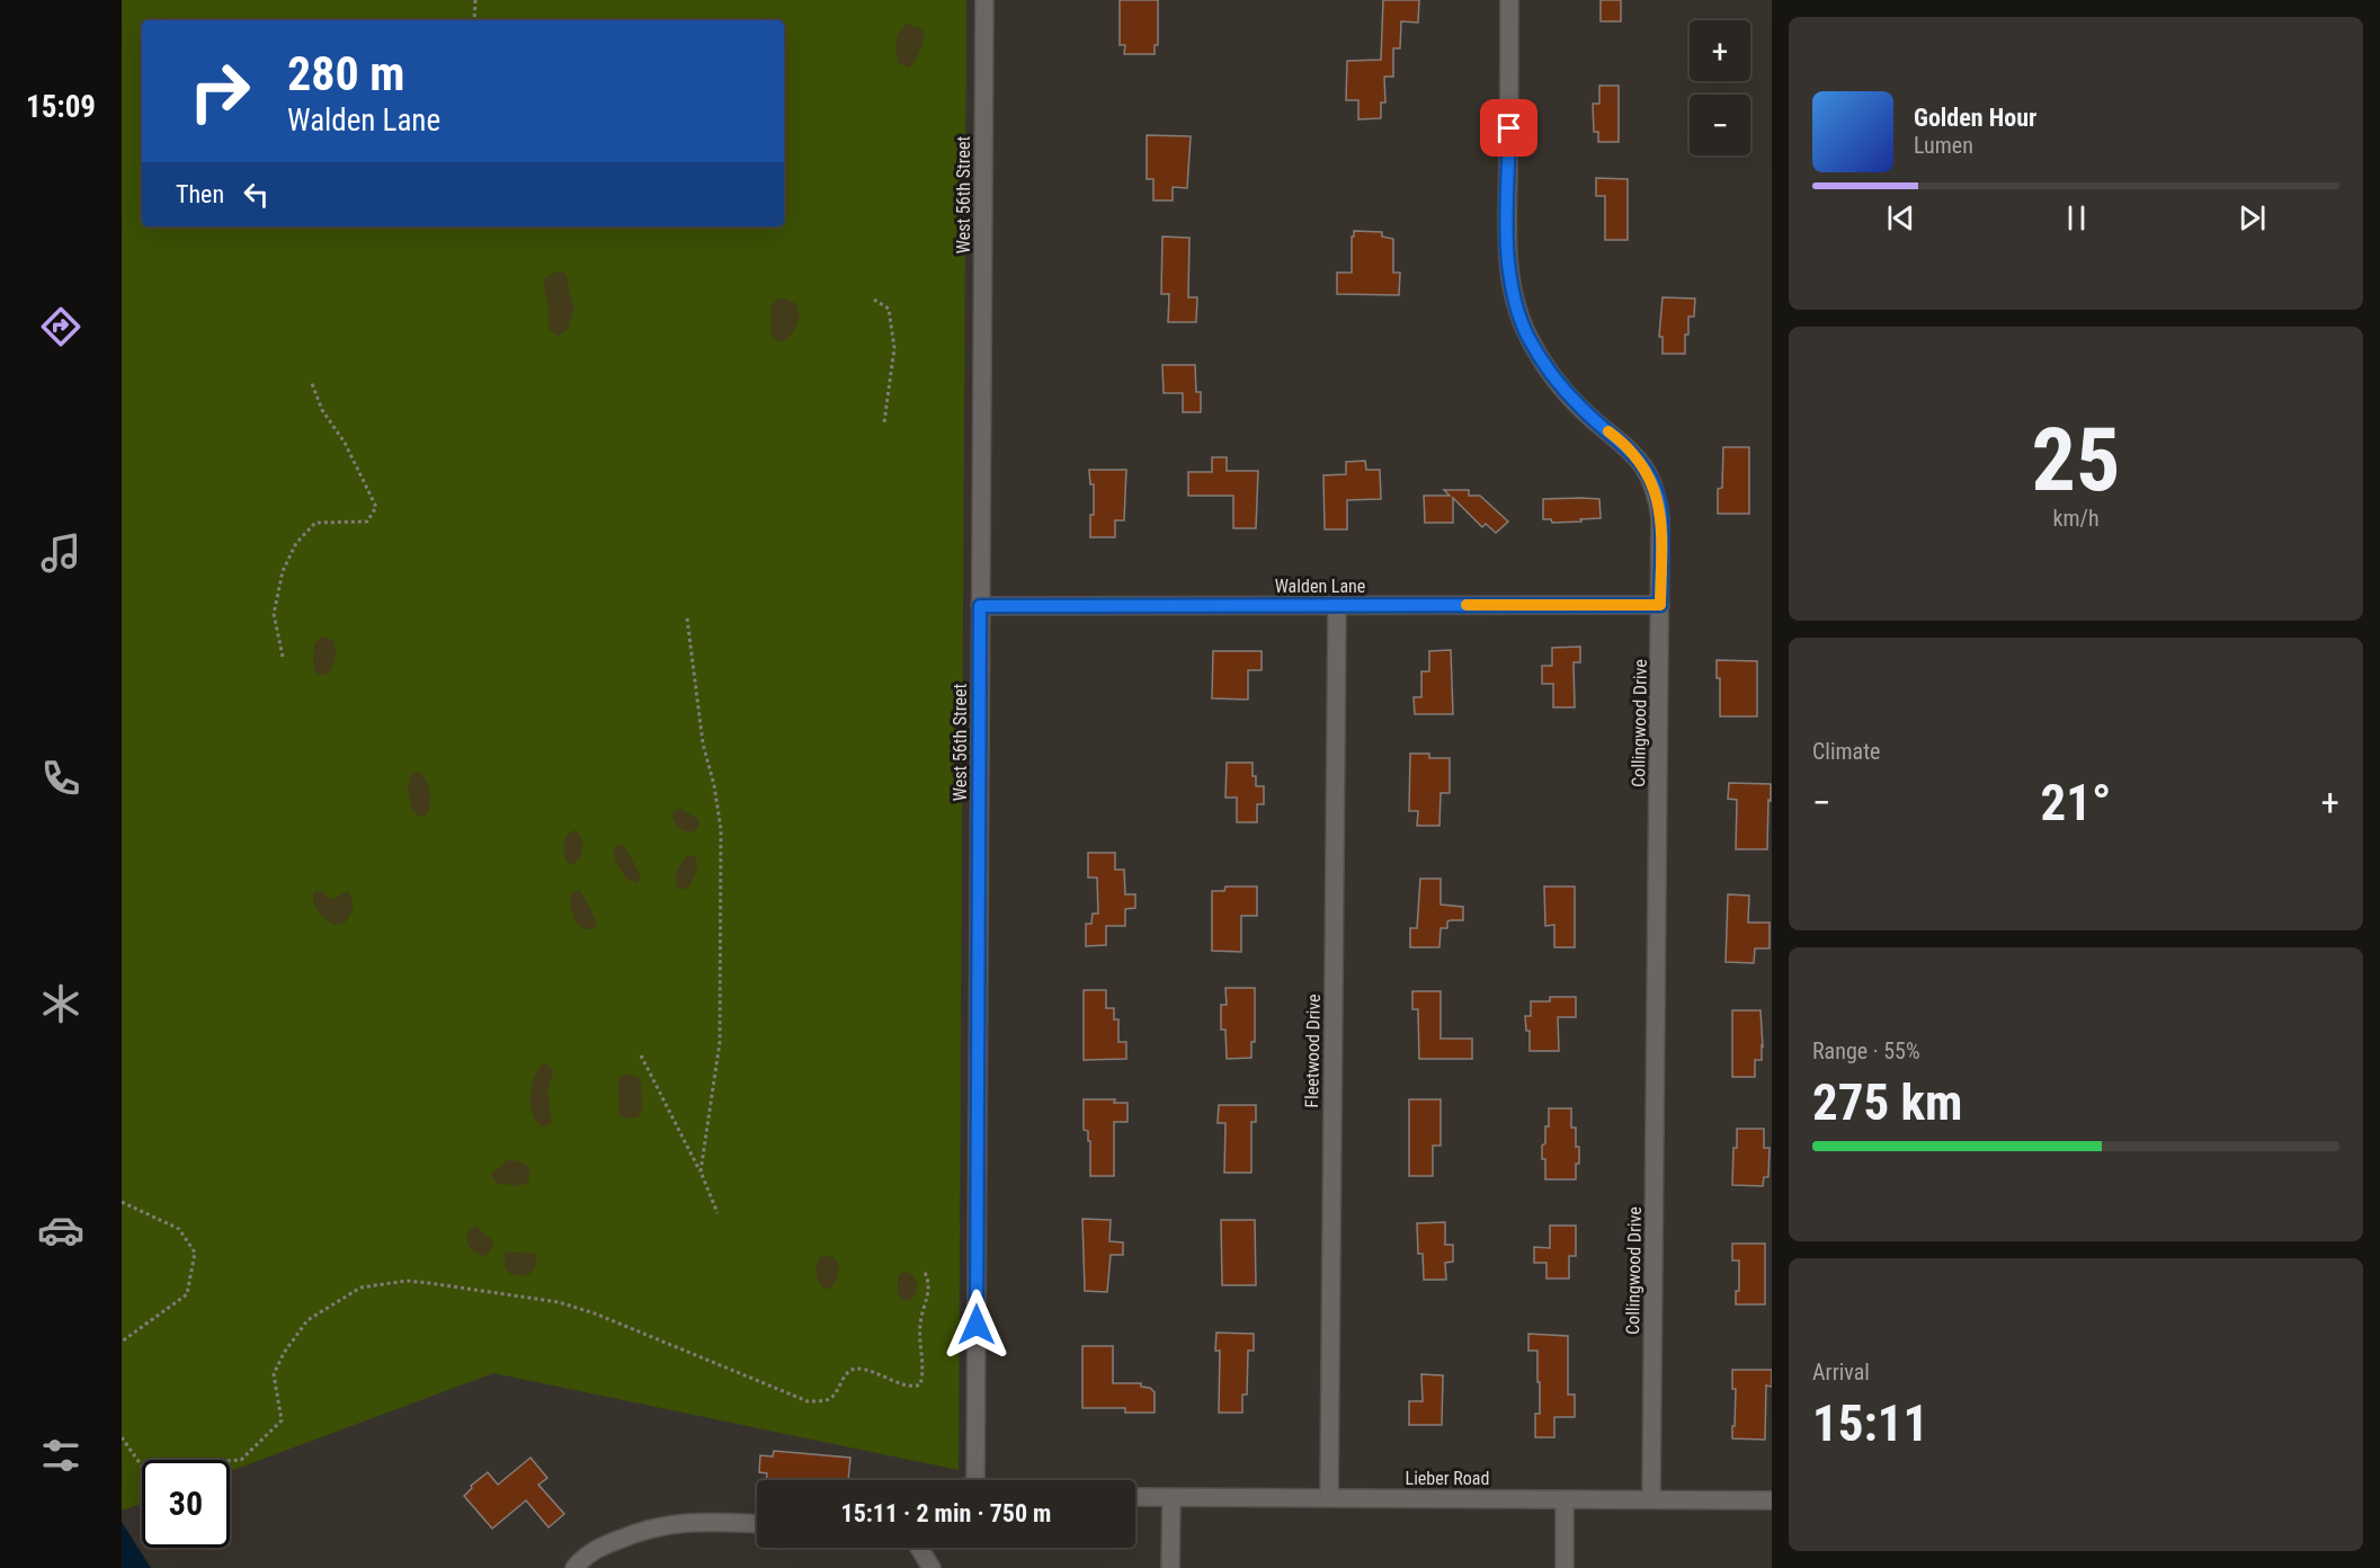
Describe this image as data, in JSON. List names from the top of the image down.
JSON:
{
  "streets": {
    "street": [
      "West 56th Street",
      "Walden Lane",
      "Collingwood Drive",
      "Fleetwood Drive",
      "Lieber Road"
    ]
  },
  "crossings": [
    ["West 56th Street", "Walden Lane"],
    ["Walden Lane", "Collingwood Drive"],
    ["Walden Lane", "Fleetwood Drive"],
    ["Collingwood Drive", "Lieber Road"],
    ["Fleetwood Drive", "Lieber Road"]
  ],
  "page": {
    "tabs": "15:09",
    "map_buttons": ["+", "−"],
    "turn": ["280 m", "Walden Lane"],
    "song": ["Golden Hour", "Lumen"],
    "then": "Then",
    "tile": [
      ["25", "km/h"],
      "Climate",
      ["Range · 55%", "275 km"],
      ["Arrival", "15:11"]
    ],
    "heat": ["−", "21°", "+"],
    "limit": "30",
    "trip": "15:11 · 2 min · 750 m"
  }
}
